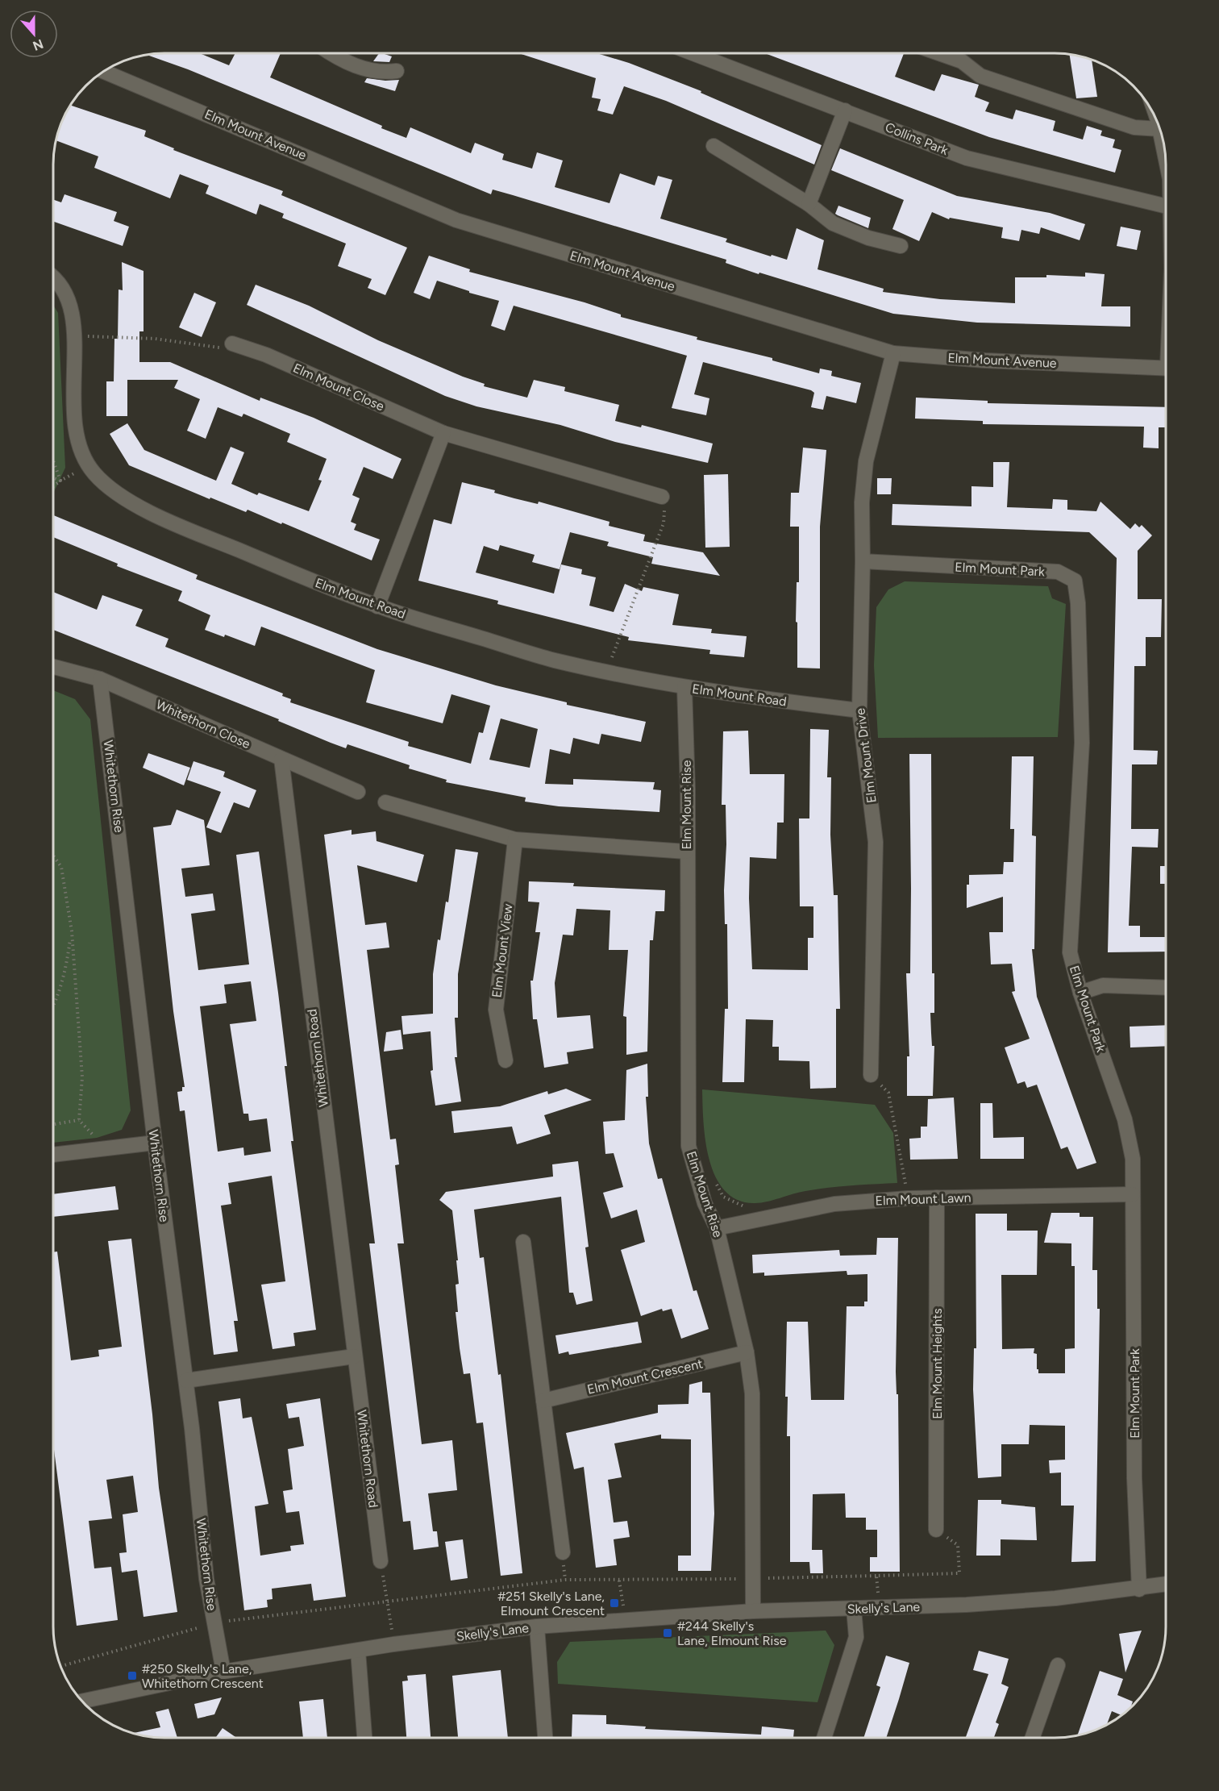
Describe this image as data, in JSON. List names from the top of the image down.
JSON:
{
  "streets": {
    "street": [
      "Elm Mount Avenue",
      "Collins Park",
      "Elm Mount Close",
      "Elm Mount Park",
      "Elm Mount Road",
      "Whitethorn Close",
      "Elm Mount Drive",
      "Whitethorn Rise",
      "Elm Mount Rise",
      "Elm Mount View",
      "Whitethorn Road",
      "Elm Mount Lawn",
      "Elm Mount Heights",
      "Elm Mount Crescent",
      "Skelly's Lane"
    ]
  },
  "crossings": [
    ["Elm Mount Avenue", "Elm Mount Drive"],
    ["Elm Mount Park", "Elm Mount Drive"],
    ["Elm Mount Park", "Elm Mount Lawn"],
    ["Elm Mount Park", "Skelly's Lane"],
    ["Elm Mount Road", "Elm Mount Drive"],
    ["Elm Mount Road", "Elm Mount Rise"],
    ["Whitethorn Close", "Whitethorn Rise"],
    ["Whitethorn Close", "Whitethorn Road"],
    ["Whitethorn Rise", "Skelly's Lane"],
    ["Elm Mount Rise", "Elm Mount Lawn"],
    ["Elm Mount Rise", "Elm Mount Crescent"],
    ["Elm Mount Rise", "Skelly's Lane"],
    ["Elm Mount Lawn", "Elm Mount Heights"]
  ],
  "places": {
    "transit": ["#251 Skelly's Lane, Elmount Crescent", "#244 Skelly's Lane, Elmount Rise", "#250 Skelly's Lane, Whitethorn Crescent"]
  },
  "north": "bottom"
}
